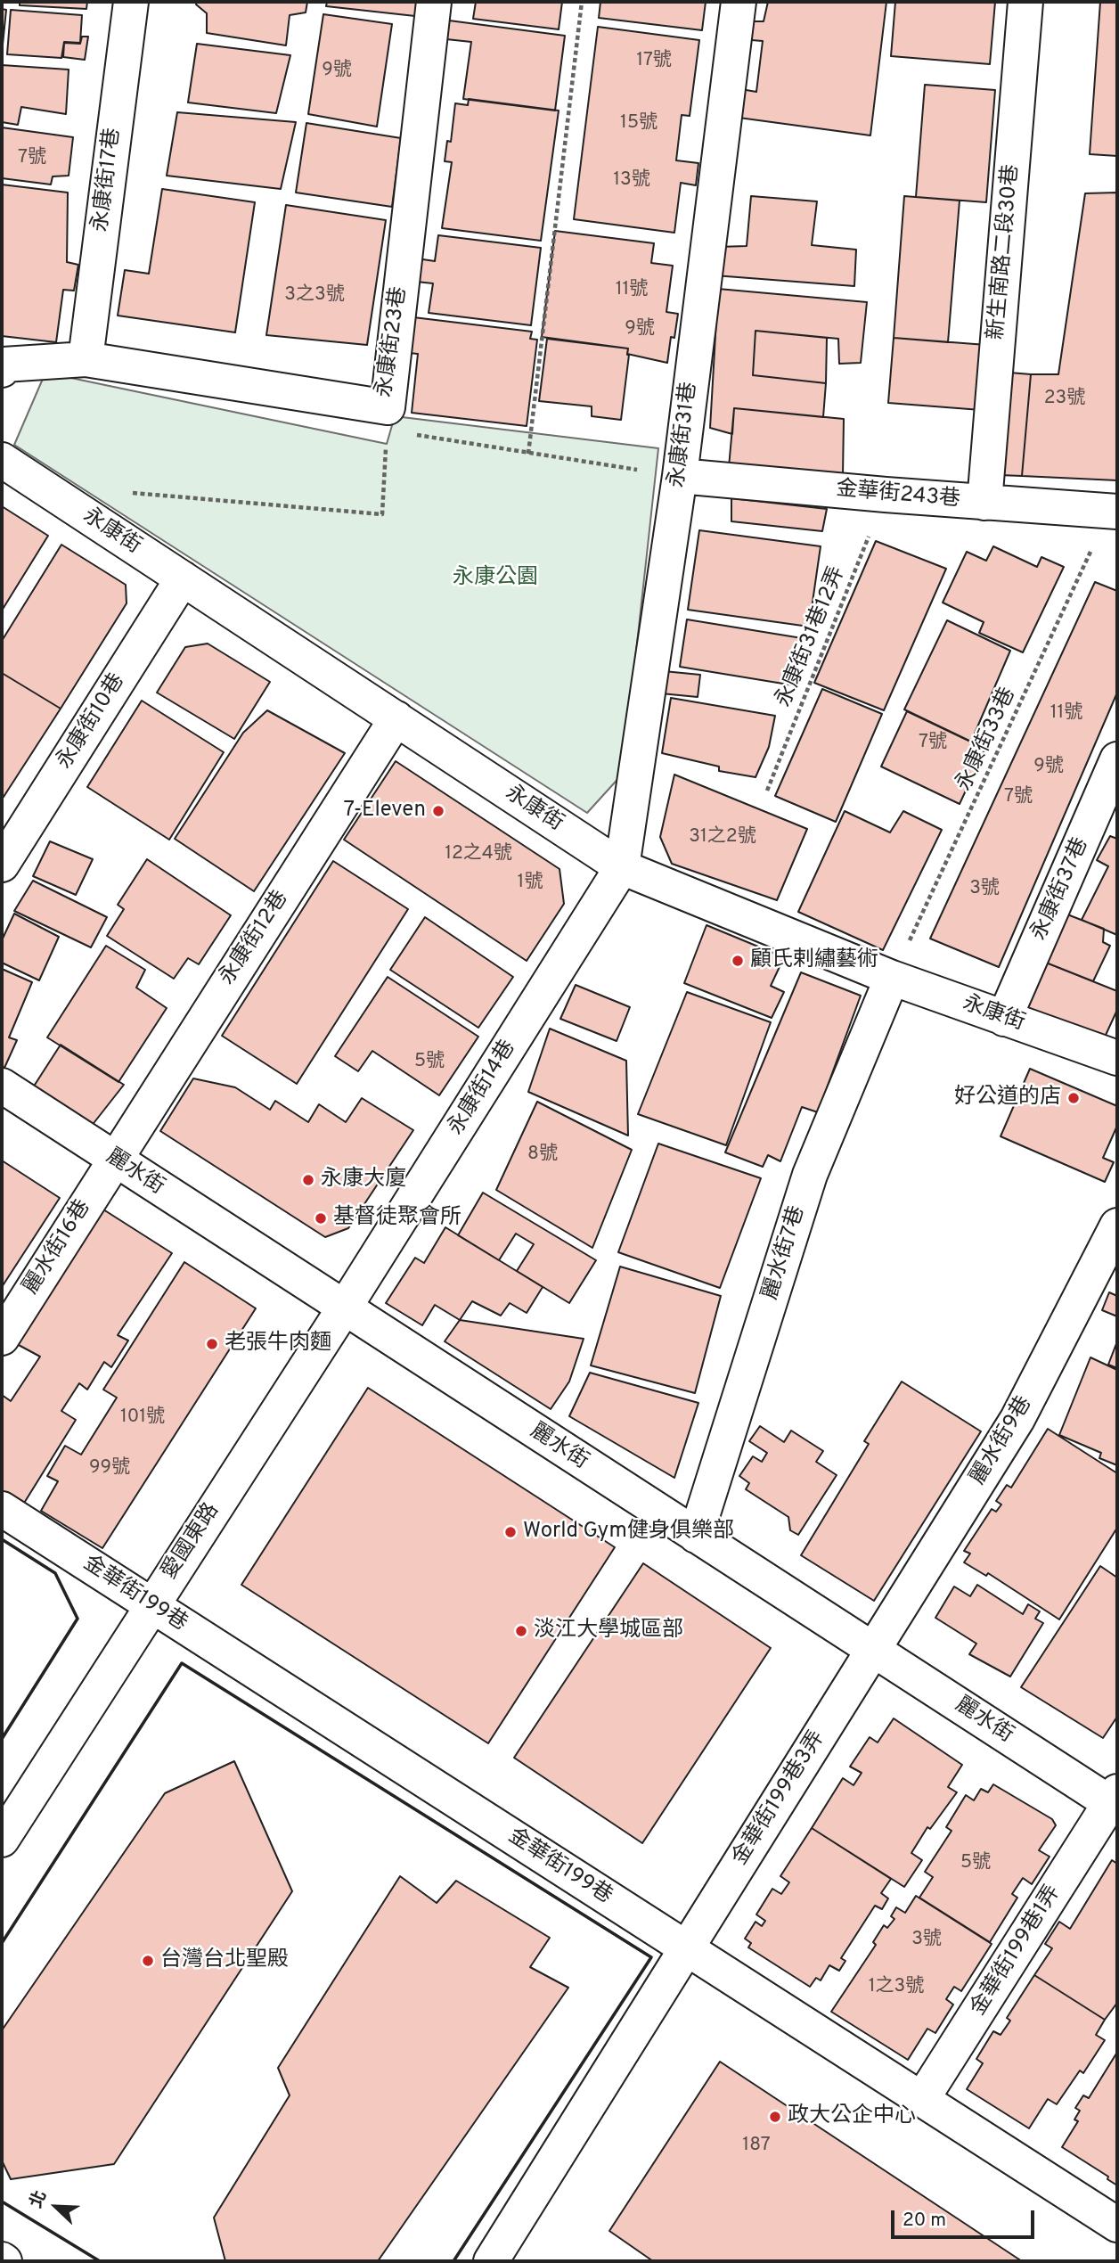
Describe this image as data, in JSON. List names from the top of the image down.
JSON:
{
  "streets": {
    "street": [
      "永康街17巷",
      "新生南路二段30巷",
      "永康街23巷",
      "永康街31巷",
      "金華街243巷",
      "永康街",
      "永康街10巷",
      "永康街37巷",
      "永康街12巷",
      "永康街14巷",
      "麗水街",
      "麗水街16巷",
      "麗水街7巷",
      "麗水街9巷",
      "愛國東路",
      "金華街199巷",
      "金華街199巷3弄",
      "金華街199巷1弄"
    ],
    "path": ["永康街31巷12弄", "永康街33巷"]
  },
  "crossings": [
    ["永康街17巷", "永康街23巷"],
    ["新生南路二段30巷", "金華街243巷"],
    ["永康街31巷", "金華街243巷"],
    ["永康街31巷", "永康街"],
    ["永康街31巷", "永康街14巷"],
    ["金華街243巷", "永康街31巷12弄"],
    ["金華街243巷", "永康街33巷"],
    ["永康街", "永康街10巷"],
    ["永康街", "永康街33巷"],
    ["永康街", "永康街37巷"],
    ["永康街", "永康街12巷"],
    ["永康街", "永康街14巷"],
    ["永康街", "麗水街7巷"],
    ["永康街33巷", "麗水街7巷"],
    ["永康街12巷", "麗水街"],
    ["永康街12巷", "麗水街16巷"],
    ["永康街14巷", "麗水街"],
    ["永康街14巷", "愛國東路"],
    ["麗水街", "麗水街16巷"],
    ["麗水街", "麗水街7巷"],
    ["麗水街", "麗水街9巷"],
    ["麗水街", "愛國東路"],
    ["麗水街", "金華街199巷3弄"],
    ["麗水街", "金華街199巷1弄"],
    ["麗水街9巷", "金華街199巷3弄"],
    ["愛國東路", "金華街199巷"],
    ["金華街199巷", "金華街199巷3弄"],
    ["金華街199巷", "金華街199巷1弄"]
  ],
  "parks": ["永康公園"],
  "places": [
    "7-Eleven",
    "顧氏剌繡藝術",
    "好公道的店",
    "永康大廈",
    "基督徒聚會所",
    "老張牛肉麵",
    "World Gym健身俱樂部",
    "淡江大學城區部",
    "台灣台北聖殿",
    "政大公企中心"
  ],
  "house_numbers": [
    "17號",
    "9號",
    "15號",
    "7號",
    "13號",
    "11號",
    "3之3號",
    "9號",
    "23號",
    "11號",
    "7號",
    "9號",
    "7號",
    "31之2號",
    "12之4號",
    "1號",
    "3號",
    "5號",
    "8號",
    "101號",
    "99號",
    "5號",
    "3號",
    "1之3號",
    "187"
  ],
  "scale_bar": "20 m",
  "north": "top left"
}
